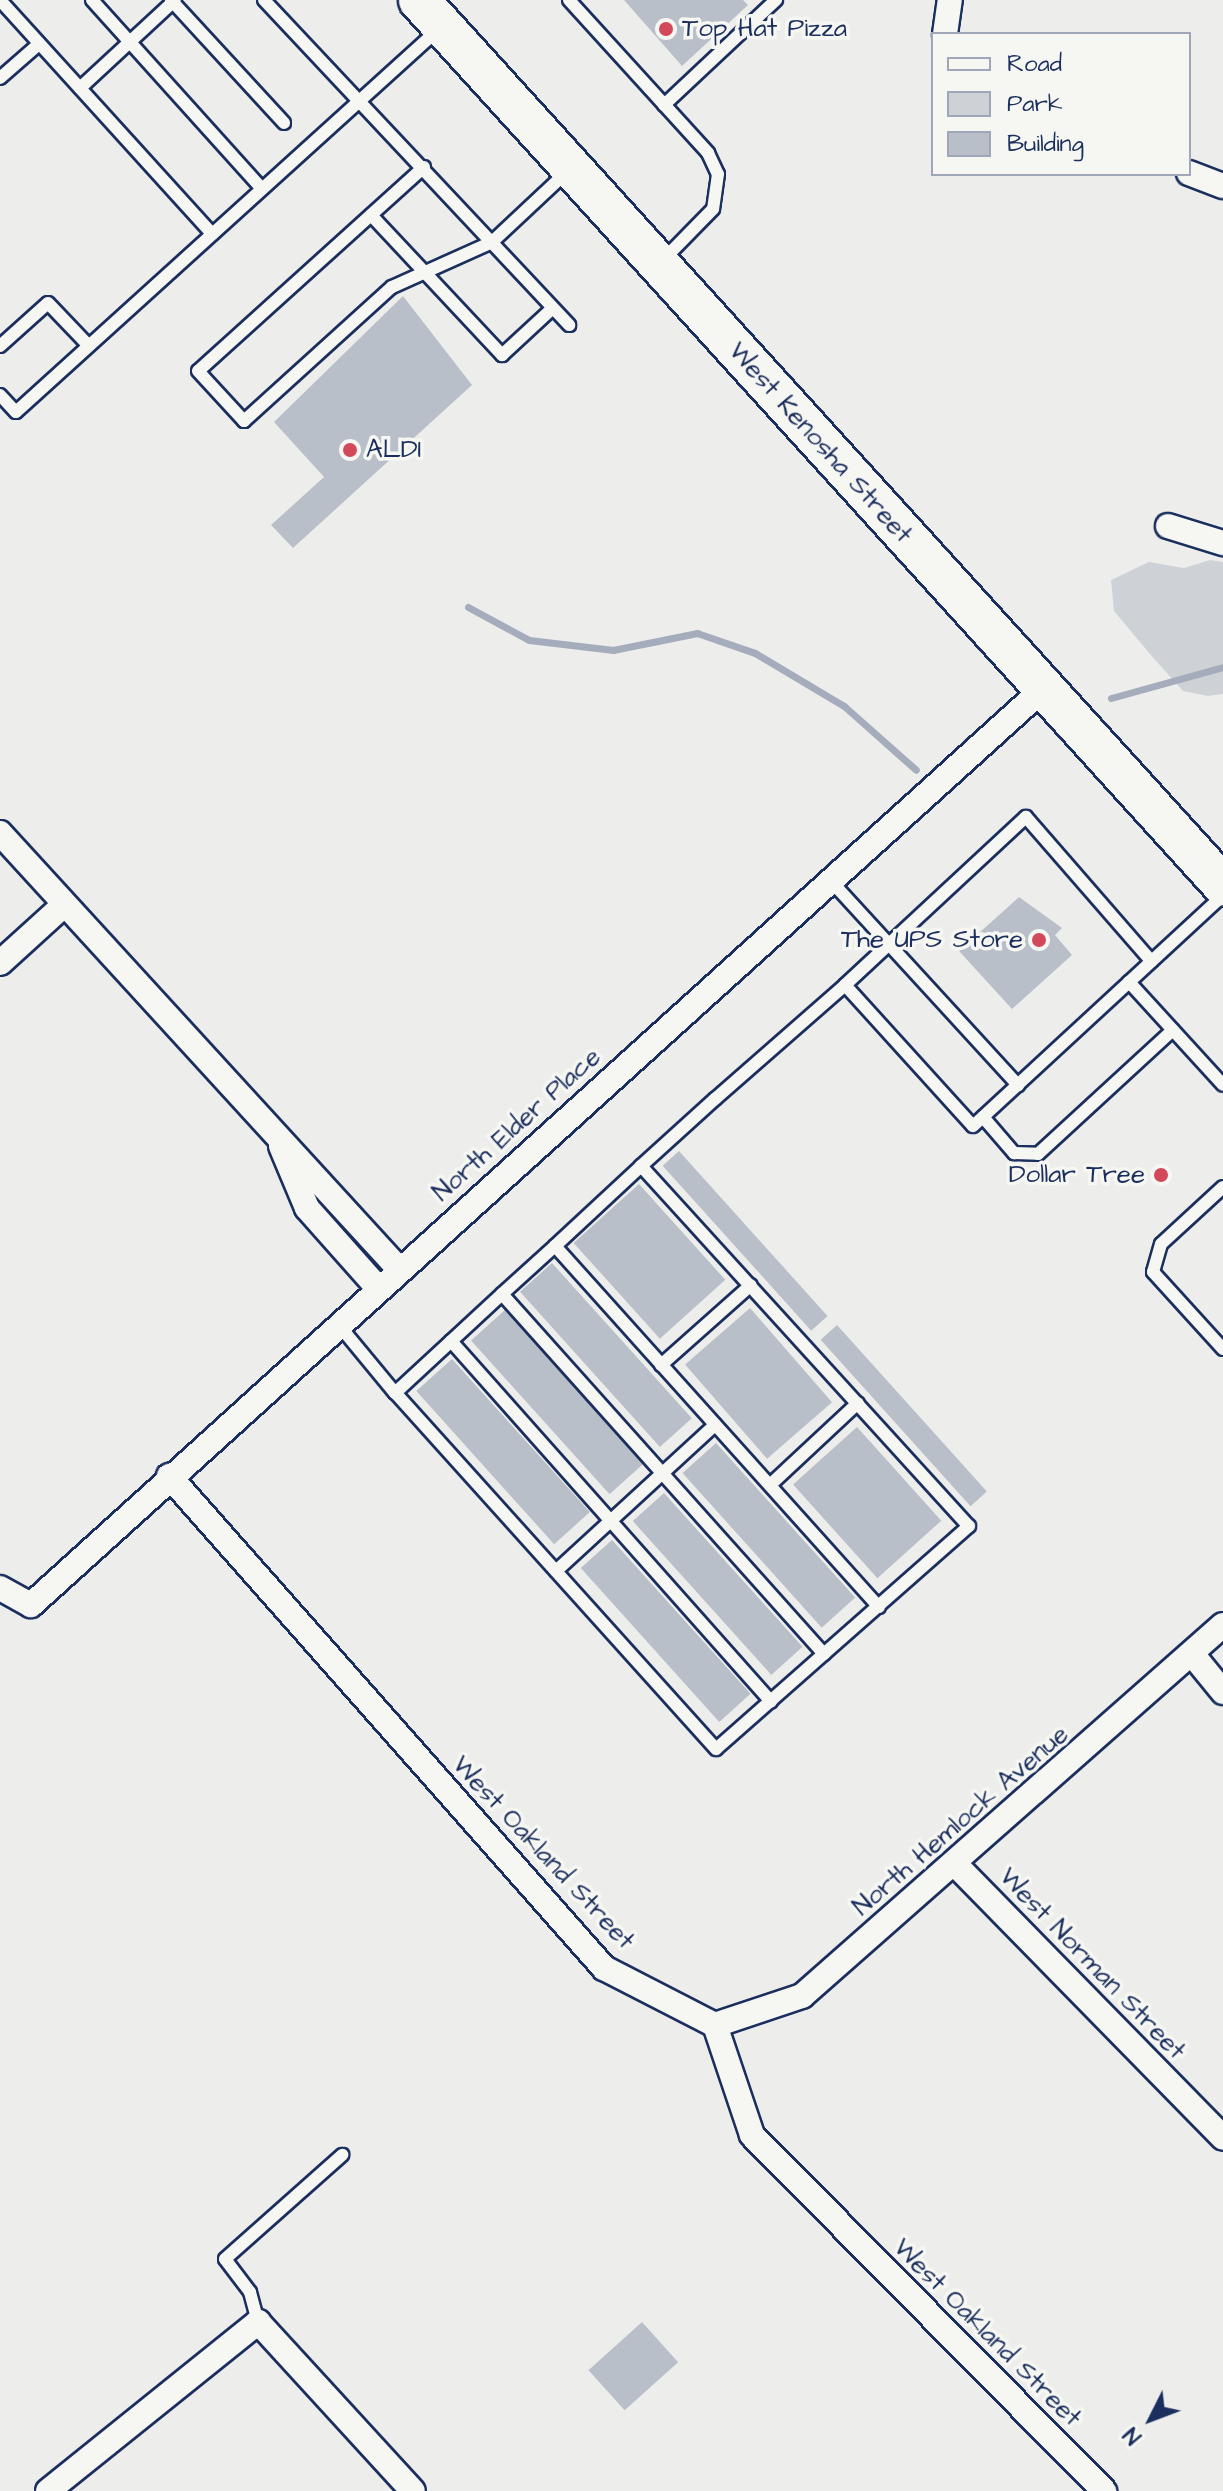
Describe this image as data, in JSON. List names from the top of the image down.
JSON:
{
  "streets": {
    "main road": ["West Kenosha Street"],
    "street": [
      "North Elder Place",
      "North Hemlock Avenue",
      "West Oakland Street",
      "West Norman Street"
    ]
  },
  "crossings": [
    ["West Kenosha Street", "North Elder Place"],
    ["North Elder Place", "West Oakland Street"],
    ["North Hemlock Avenue", "West Oakland Street"],
    ["North Hemlock Avenue", "West Norman Street"]
  ],
  "places": [
    "Top Hat Pizza",
    "ALDI",
    "The UPS Store",
    "Dollar Tree"
  ],
  "legend": ["Road", "Park", "Building"],
  "north": "bottom left"
}
